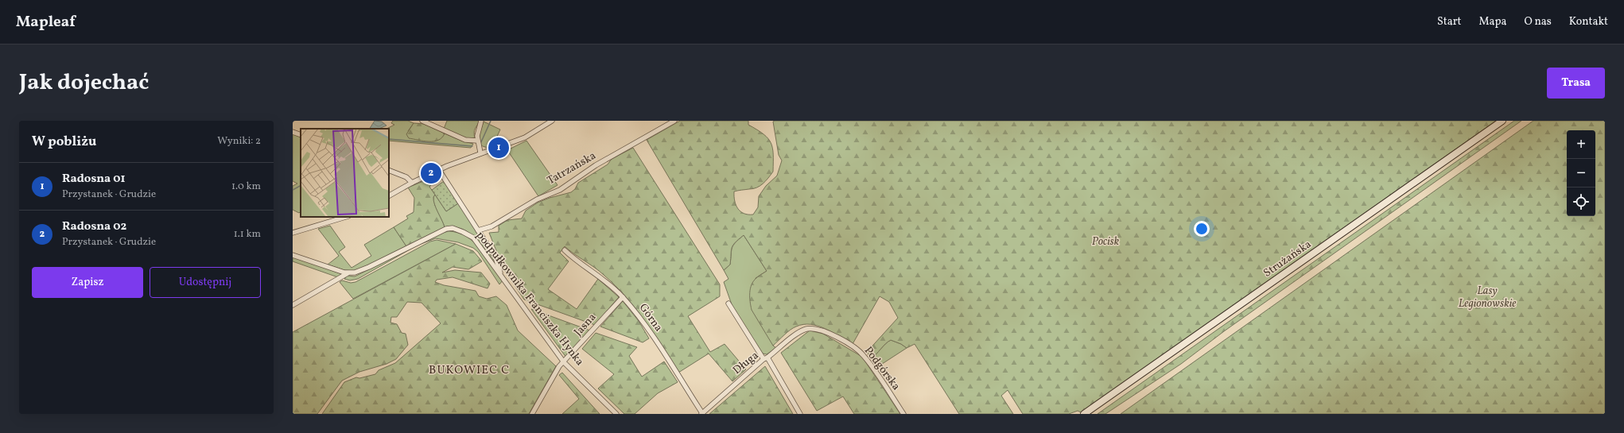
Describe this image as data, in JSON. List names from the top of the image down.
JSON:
{
  "streets": {
    "main road": ["Strużańska"],
    "street": [
      "Tatrzańska",
      "podpułkownika Franciszka Hynka",
      "Górna",
      "Jasna",
      "Długa",
      "Podgórska"
    ]
  },
  "crossings": [
    ["podpułkownika Franciszka Hynka", "Jasna"],
    ["Górna", "Jasna"],
    ["Górna", "Długa"],
    ["Długa", "Podgórska"]
  ],
  "districts": ["BUKOWIEC C"],
  "parks": ["Pocisk", "Lasy Legionowskie"],
  "page": {
    "header": "Mapleaf",
    "nav": [
      "Start",
      "Mapa",
      "O nas",
      "Kontakt"
    ],
    "title": "Jak dojechać",
    "buttons": [
      "Trasa",
      ["Zapisz", "Udostępnij"]
    ],
    "heading": ["W pobliżu", "Wyniki: 2"],
    "map_buttons": ["+", "−"],
    "pins": ["1", "2"],
    "list": [
      {
        "mark": "1",
        "name": "Radosna 01",
        "note": "Przystanek · Grudzie",
        "value": "1.0 km"
      },
      {
        "mark": "2",
        "name": "Radosna 02",
        "note": "Przystanek · Grudzie",
        "value": "1.1 km"
      }
    ]
  }
}
